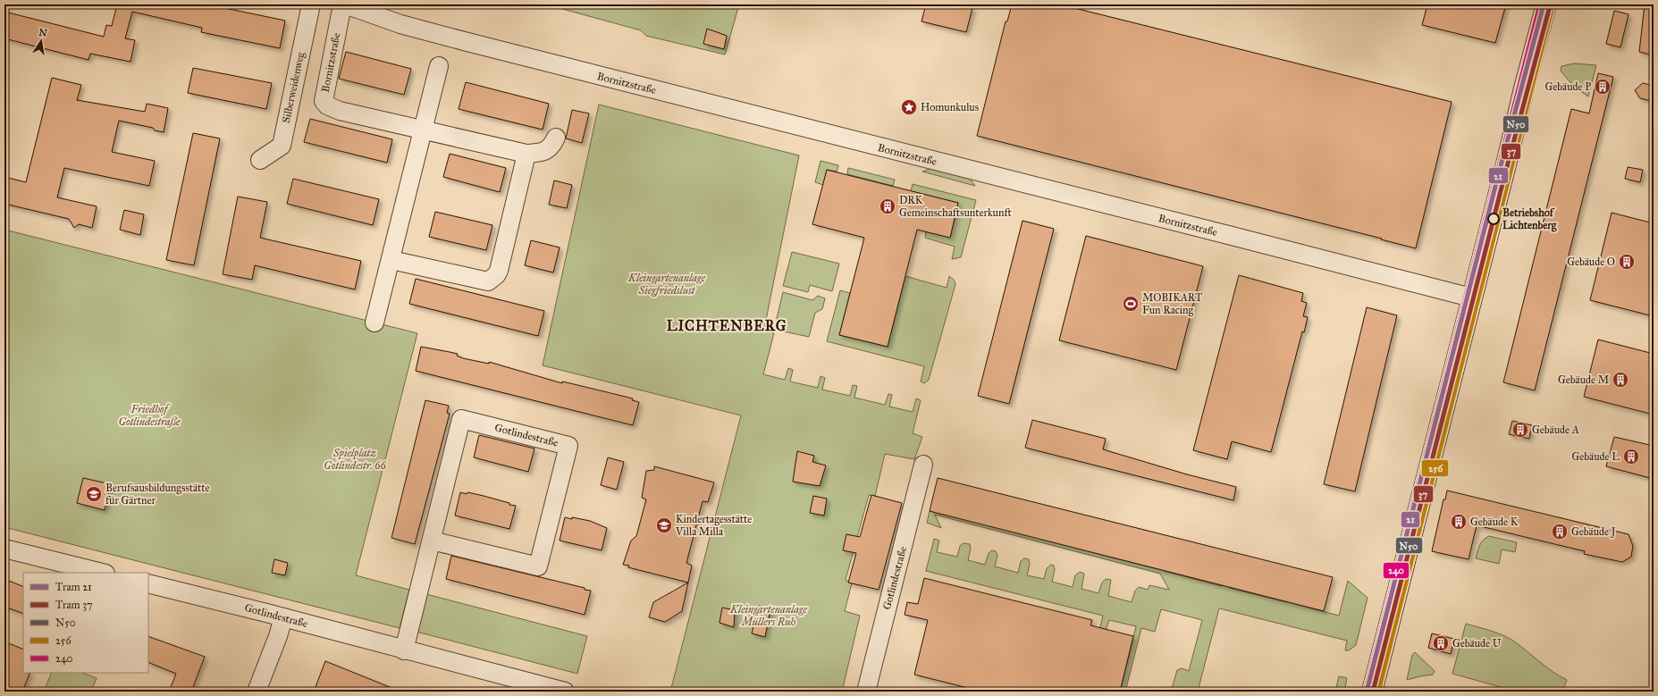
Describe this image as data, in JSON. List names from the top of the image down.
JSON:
{
  "streets": {
    "street": ["Bornitzstraße", "Silberweidenweg", "Gotlindestraße"]
  },
  "districts": ["LICHTENBERG"],
  "parks": [
    "Kleingartenanlage Siegfriedslust",
    "Friedhof Gotlindestraße",
    "Spielplatz Gotlindestr. 66",
    "Kleingartenanlage Müllers Ruh"
  ],
  "places": {
    "building": [
      "Gebäude P",
      "DRK Gemeinschaftsunterkunft",
      "Gebäude O",
      "Gebäude M",
      "Gebäude A",
      "Gebäude L",
      "Gebäude K",
      "Gebäude J",
      "Gebäude U"
    ],
    "place": ["Homunkulus"],
    "other": ["Betriebshof Lichtenberg"],
    "sports": ["MOBIKART Fun Racing"],
    "school or university": ["Berufsausbildungsstätte für Gärtner", "Kindertagesstätte Villa Milla"]
  },
  "lines": [
    "tram line 21",
    "transit line N50",
    "transit line 240",
    "tram line 37",
    "transit line 256"
  ],
  "legend": [
    "Tram 21",
    "Tram 37",
    "N50",
    "256",
    "240"
  ],
  "north": "top"
}
